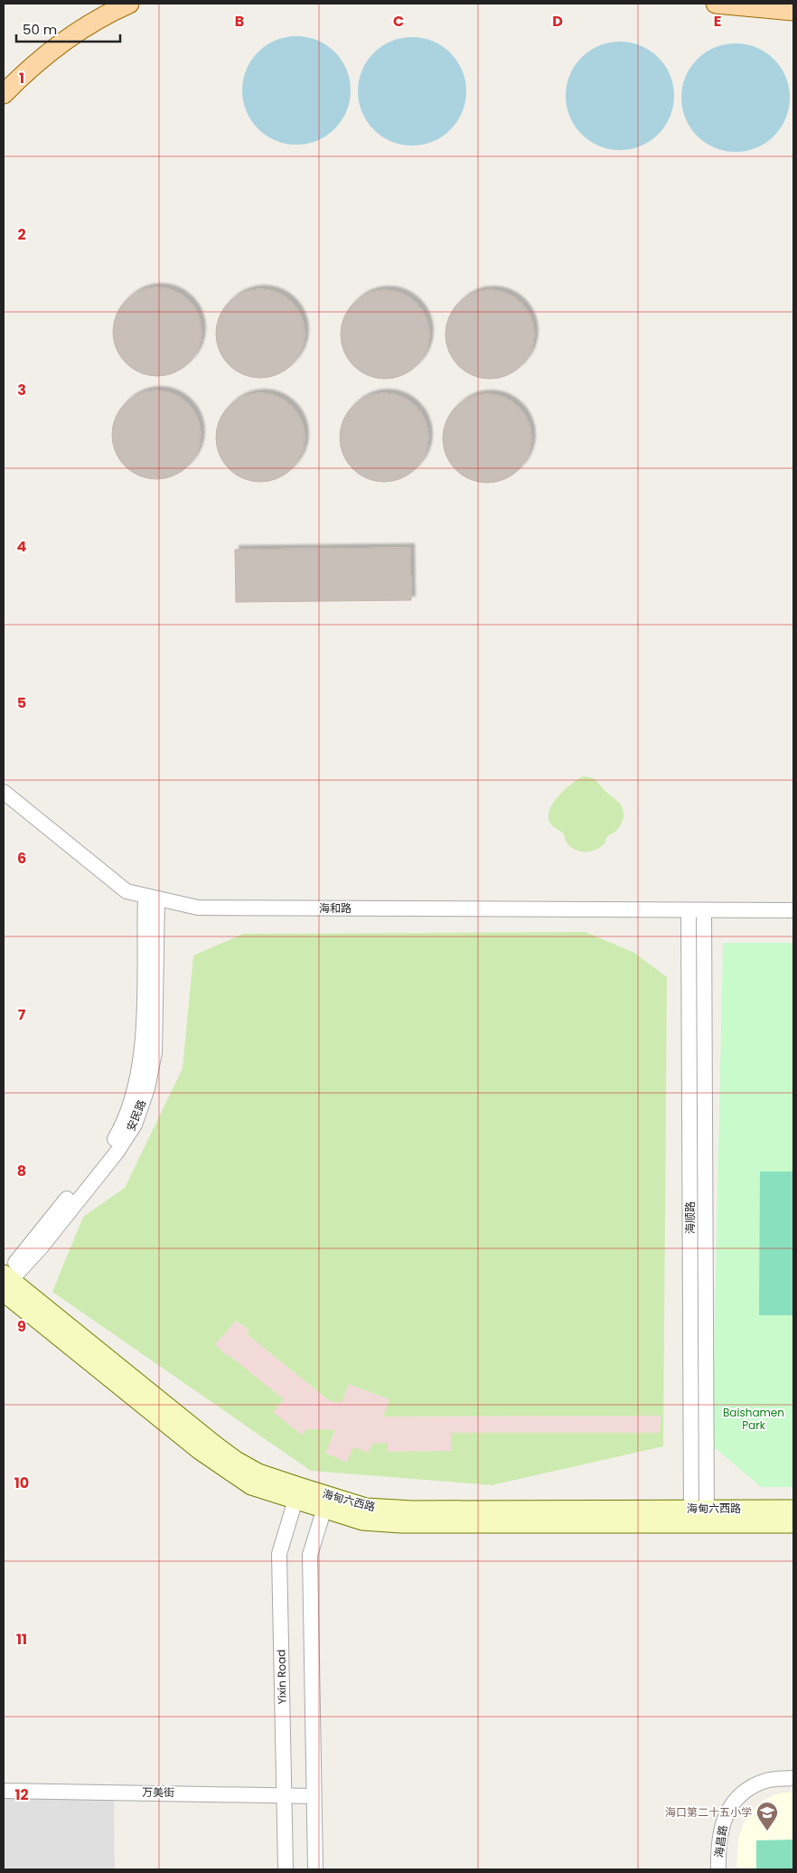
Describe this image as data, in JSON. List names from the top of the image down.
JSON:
{
  "streets": {
    "main road": ["海甸六西路"],
    "street": [
      "海和路",
      "安民路",
      "海顺路",
      "Yixin Road",
      "万美街",
      "海昌路"
    ]
  },
  "crossings": [
    ["海和路", "安民路"],
    ["海和路", "海顺路"],
    ["安民路", "海甸六西路"],
    ["海顺路", "海甸六西路"],
    ["海甸六西路", "Yixin Road"],
    ["Yixin Road", "万美街"]
  ],
  "parks": ["Baishamen Park"],
  "places": {
    "school or university": ["海口第二十五小学"]
  },
  "scale_bar": "50 m",
  "grid": {
    "columns": [
      "B",
      "C",
      "D",
      "E"
    ],
    "rows": [
      "1",
      "2",
      "3",
      "4",
      "5",
      "6",
      "7",
      "8",
      "9",
      "10",
      "11",
      "12"
    ]
  }
}
